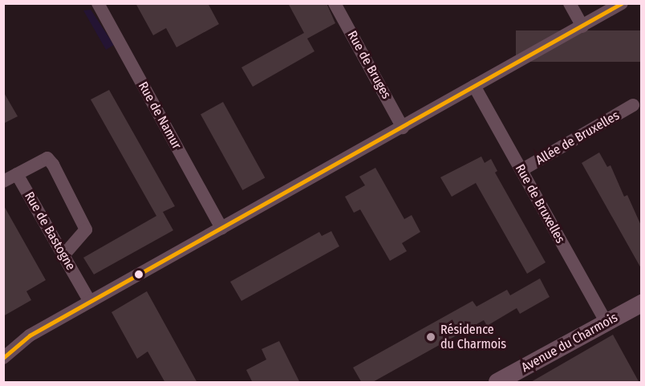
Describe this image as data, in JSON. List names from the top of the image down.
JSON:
{
  "streets": {
    "street": [
      "Rue de Bruges",
      "Rue de Namur",
      "Allée de Bruxelles",
      "Rue de Bruxelles",
      "Rue de Bastogne",
      "Avenue du Charmois"
    ]
  },
  "crossings": [
    ["Allée de Bruxelles", "Rue de Bruxelles"],
    ["Rue de Bruxelles", "Avenue du Charmois"]
  ],
  "places": ["Résidence du Charmois"]
}
